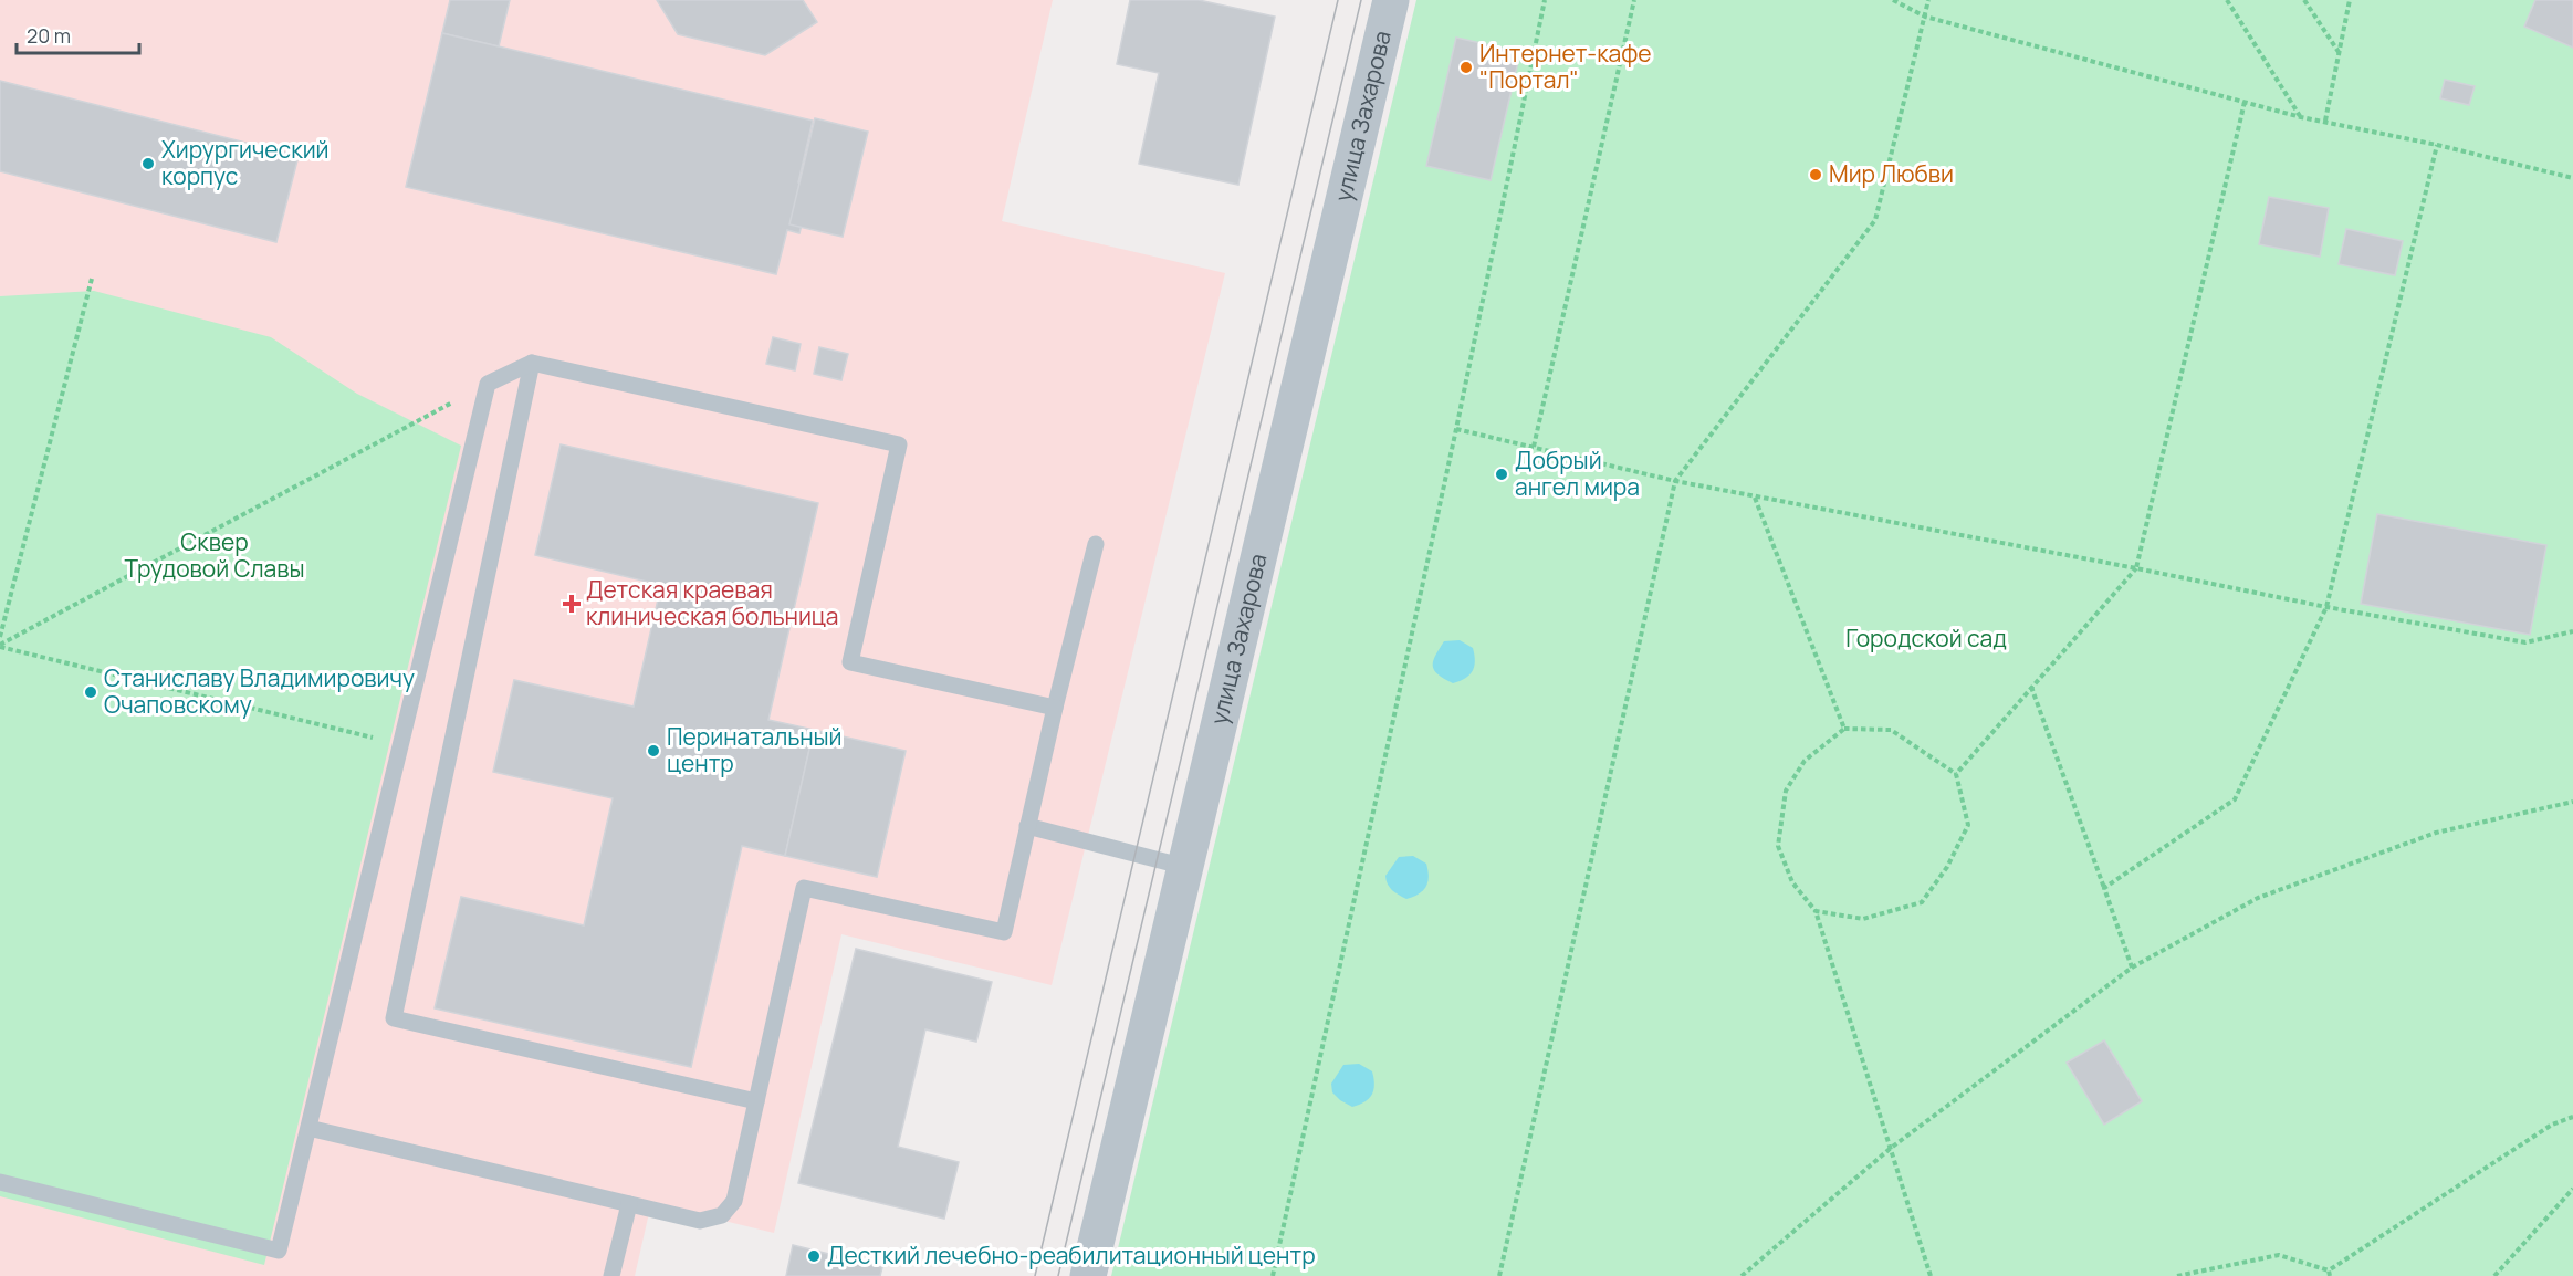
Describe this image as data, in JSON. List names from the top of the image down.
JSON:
{
  "streets": {
    "street": ["улица Захарова"]
  },
  "parks": ["Сквер Трудовой Славы", "Городской сад"],
  "places": {
    "other": [
      "Интернет-кафе \"Портал\"",
      "Хирургический корпус",
      "Мир Любви",
      "Добрый ангел мира",
      "Станиславу Владимировичу Очаповскому",
      "Перинатальный центр",
      "Десткий лечебно-реабилитационный центр"
    ],
    "health": ["Детская краевая клиническая больница"]
  },
  "scale_bar": "20 m"
}
